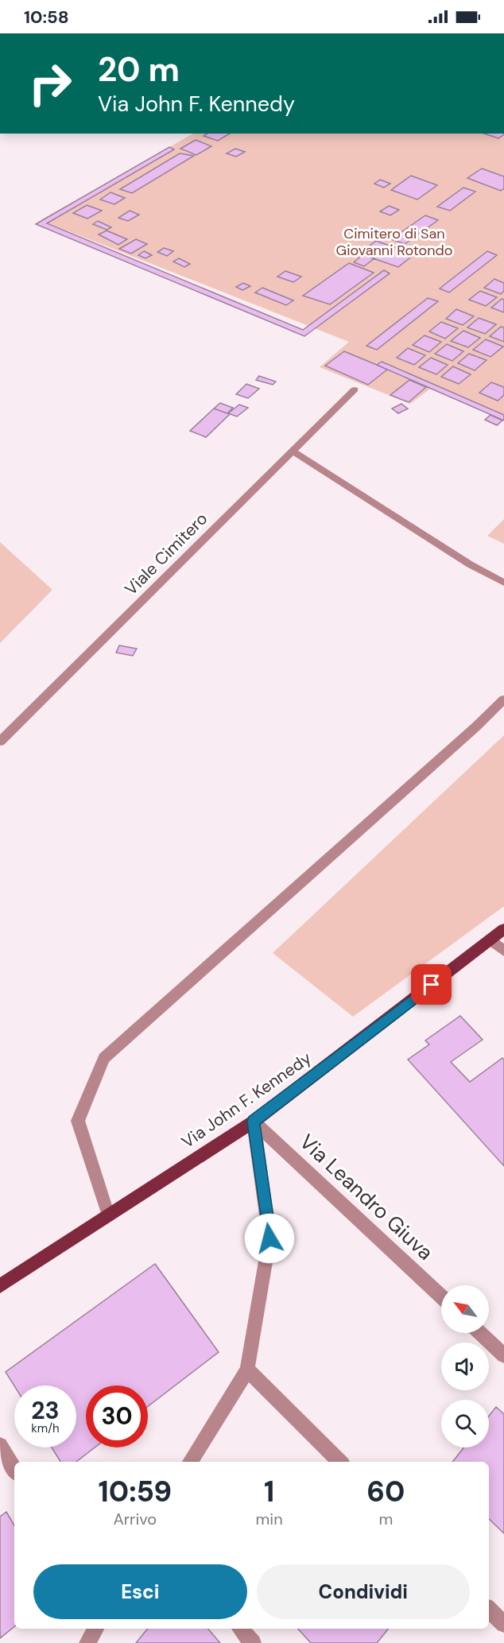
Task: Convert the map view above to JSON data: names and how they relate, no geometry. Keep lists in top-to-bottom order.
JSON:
{
  "streets": {
    "main road": ["Via John F. Kennedy"],
    "street": ["Viale Cimitero", "Via Leandro Giuva"]
  },
  "crossings": [
    ["Via John F. Kennedy", "Via Leandro Giuva"]
  ],
  "parks": ["Cimitero di San Giovanni Rotondo"],
  "north": "top left",
  "page": {
    "status": "10:58",
    "turn": ["20 m", "Via John F. Kennedy"],
    "speed": "23 km/h",
    "limit": "30",
    "eta": [
      "10:59",
      "Arrivo",
      "1",
      "min",
      "60",
      "m"
    ],
    "buttons": ["Esci", "Condividi"]
  }
}
